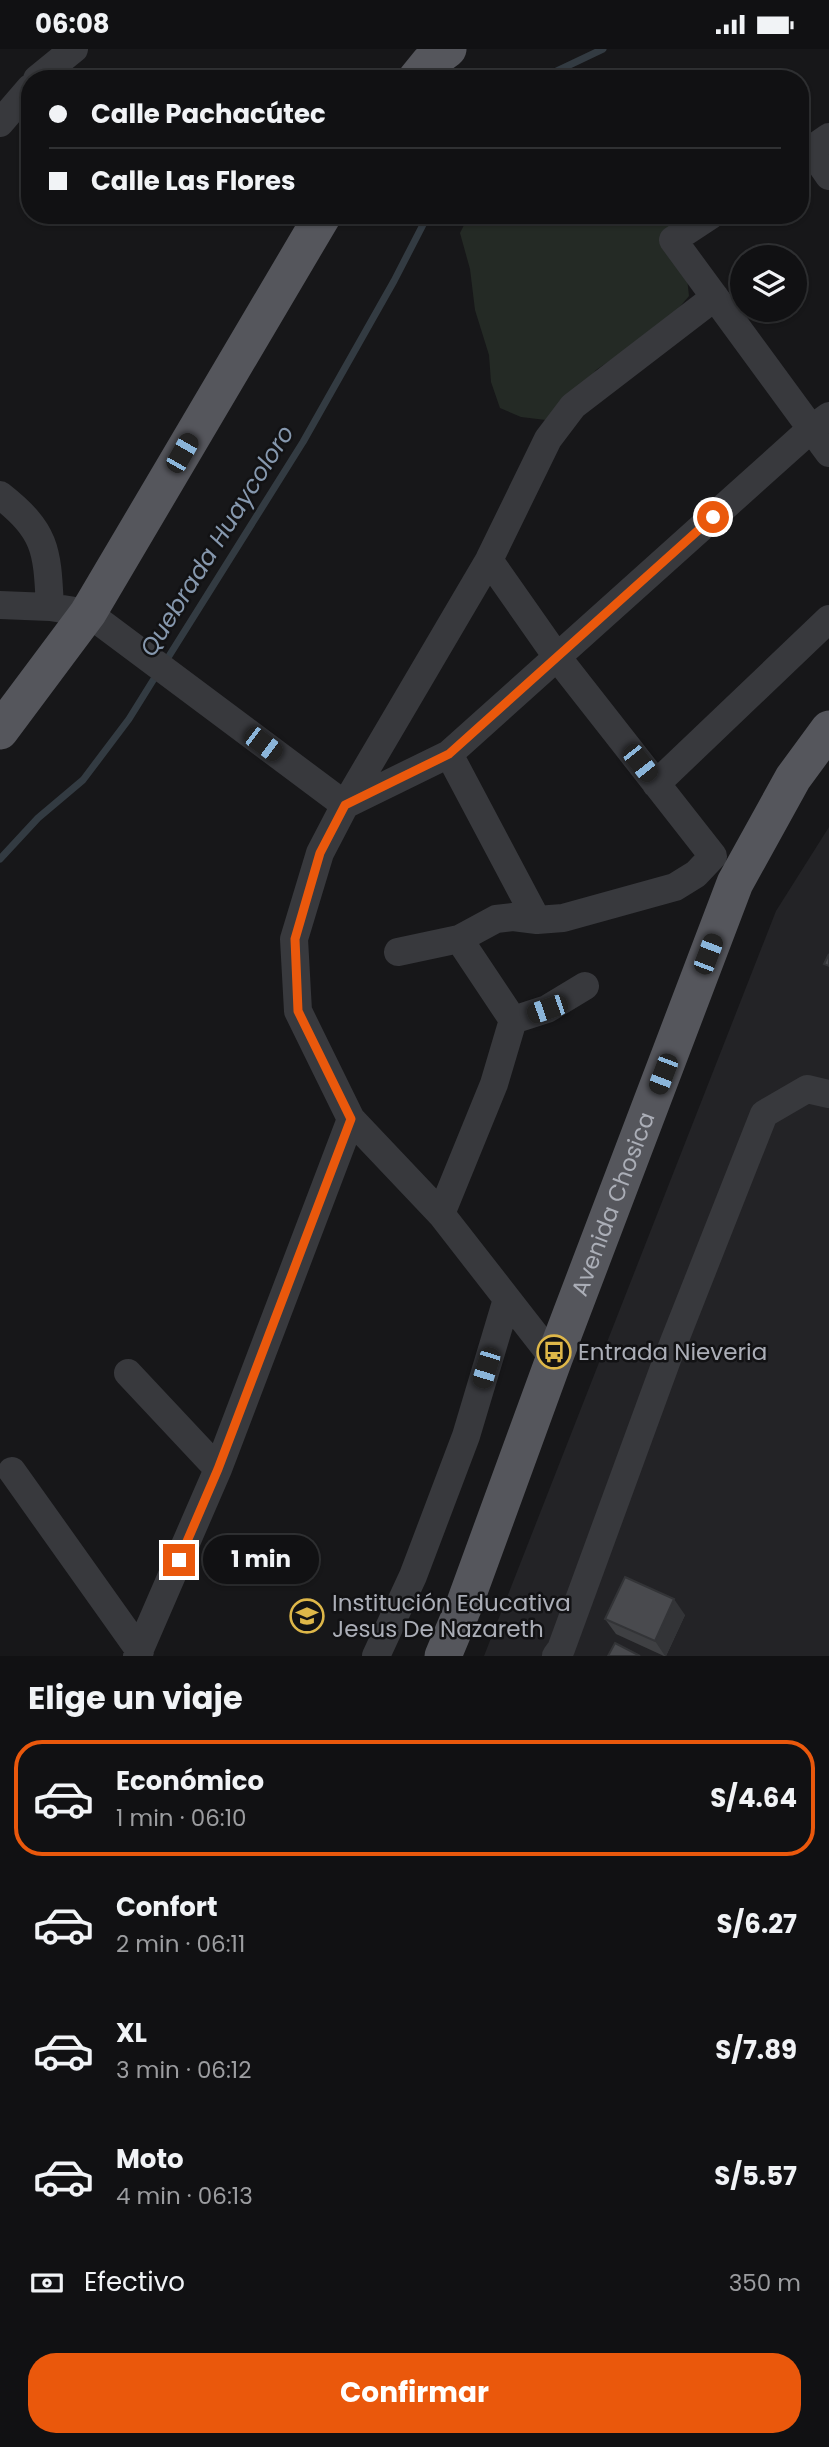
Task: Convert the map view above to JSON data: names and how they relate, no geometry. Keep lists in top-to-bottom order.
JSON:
{
  "streets": {
    "main road": ["Avenida Chosica"]
  },
  "water": ["Quebrada Huaycoloro"],
  "places": {
    "bus stop": ["Entrada Nieveria"],
    "school or university": ["Institución Educativa Jesus De Nazareth"]
  },
  "page": {
    "status": "06:08",
    "banner": ["Calle Pachacútec", "Calle Las Flores"],
    "bubble": "1 min",
    "heading": "Elige un viaje",
    "list": [
      {
        "name": "Económico",
        "note": "1 min · 06:10",
        "value": "S/4.64"
      },
      {
        "name": "Confort",
        "note": "2 min · 06:11",
        "value": "S/6.27"
      },
      {
        "name": "XL",
        "note": "3 min · 06:12",
        "value": "S/7.89"
      },
      {
        "name": "Moto",
        "note": "4 min · 06:13",
        "value": "S/5.57"
      }
    ],
    "pay": ["Efectivo", "350 m"],
    "buttons": "Confirmar"
  }
}
